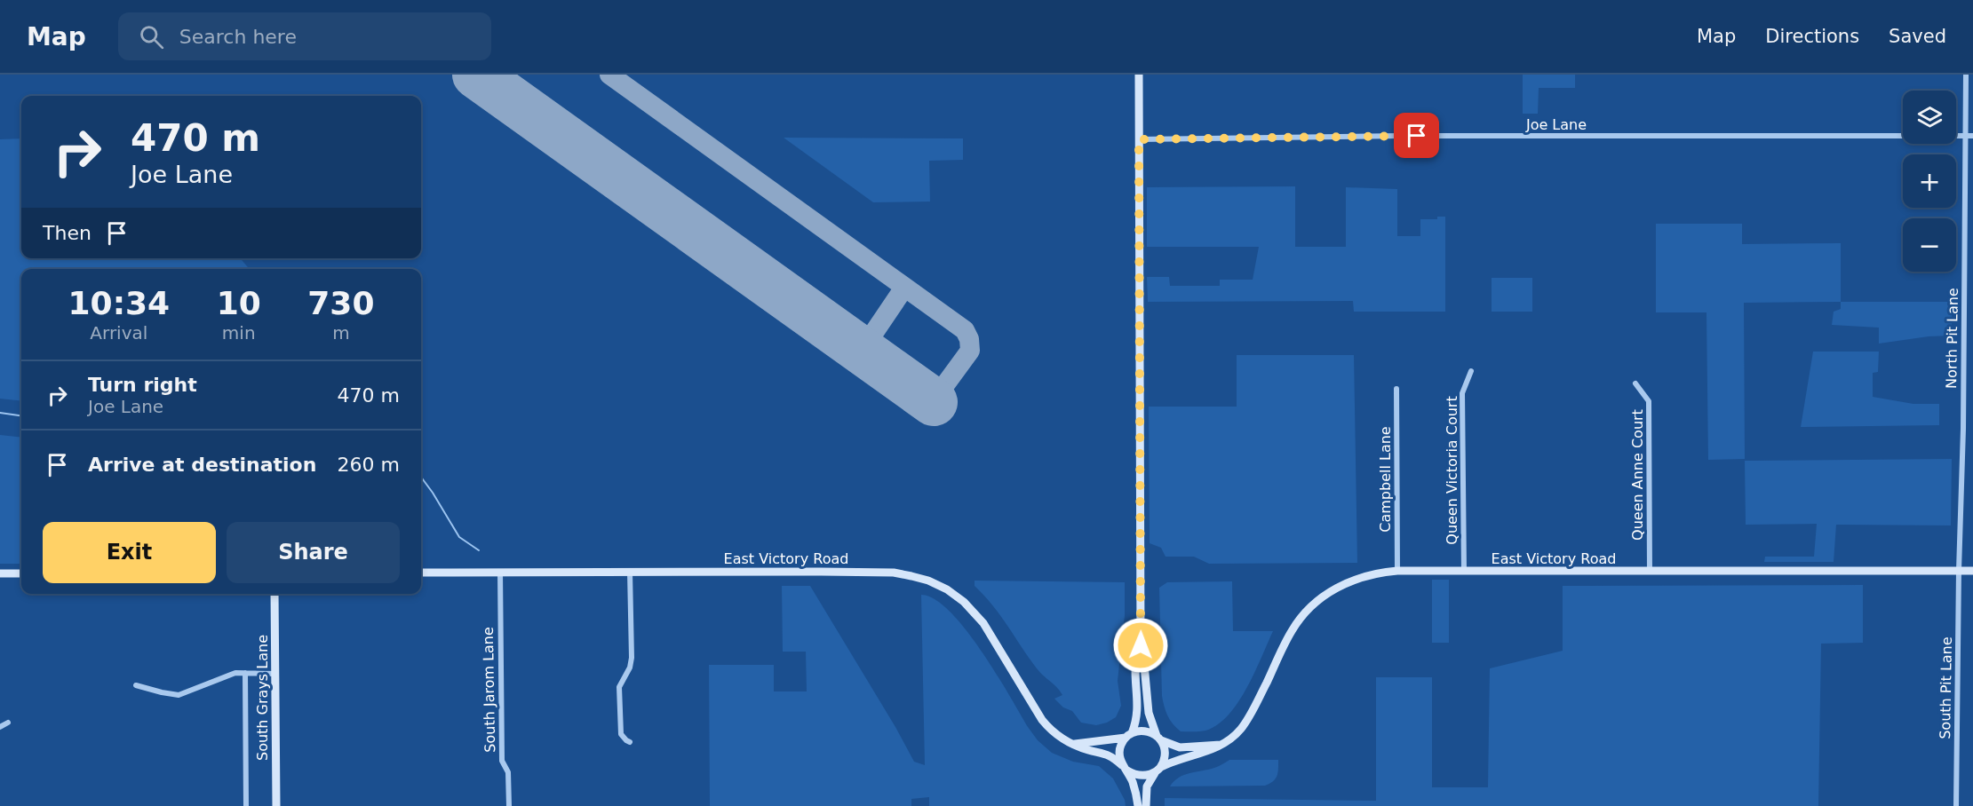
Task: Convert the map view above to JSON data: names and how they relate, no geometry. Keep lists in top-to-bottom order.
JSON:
{
  "streets": {
    "street": [
      "Joe Lane",
      "North Pit Lane",
      "Queen Victoria Court",
      "Queen Anne Court",
      "Campbell Lane",
      "East Victory Road",
      "South Pit Lane",
      "South Jarom Lane",
      "South Grays Lane"
    ]
  },
  "crossings": [
    ["Joe Lane", "North Pit Lane"],
    ["North Pit Lane", "East Victory Road"],
    ["North Pit Lane", "South Pit Lane"],
    ["Queen Victoria Court", "East Victory Road"],
    ["Queen Anne Court", "East Victory Road"],
    ["Campbell Lane", "East Victory Road"],
    ["East Victory Road", "South Pit Lane"],
    ["East Victory Road", "South Jarom Lane"]
  ],
  "page": {
    "header": "Map",
    "search": "Search here",
    "nav": ["Map", "Directions", "Saved"],
    "map_buttons": ["+", "−"],
    "turn": ["470 m", "Joe Lane"],
    "then": "Then",
    "eta": [
      "10:34",
      "Arrival",
      "10",
      "min",
      "730",
      "m"
    ],
    "list": [
      {
        "name": "Turn right",
        "note": "Joe Lane",
        "value": "470 m"
      },
      {
        "name": "Arrive at destination",
        "value": "260 m"
      }
    ],
    "buttons": ["Exit", "Share"]
  }
}
